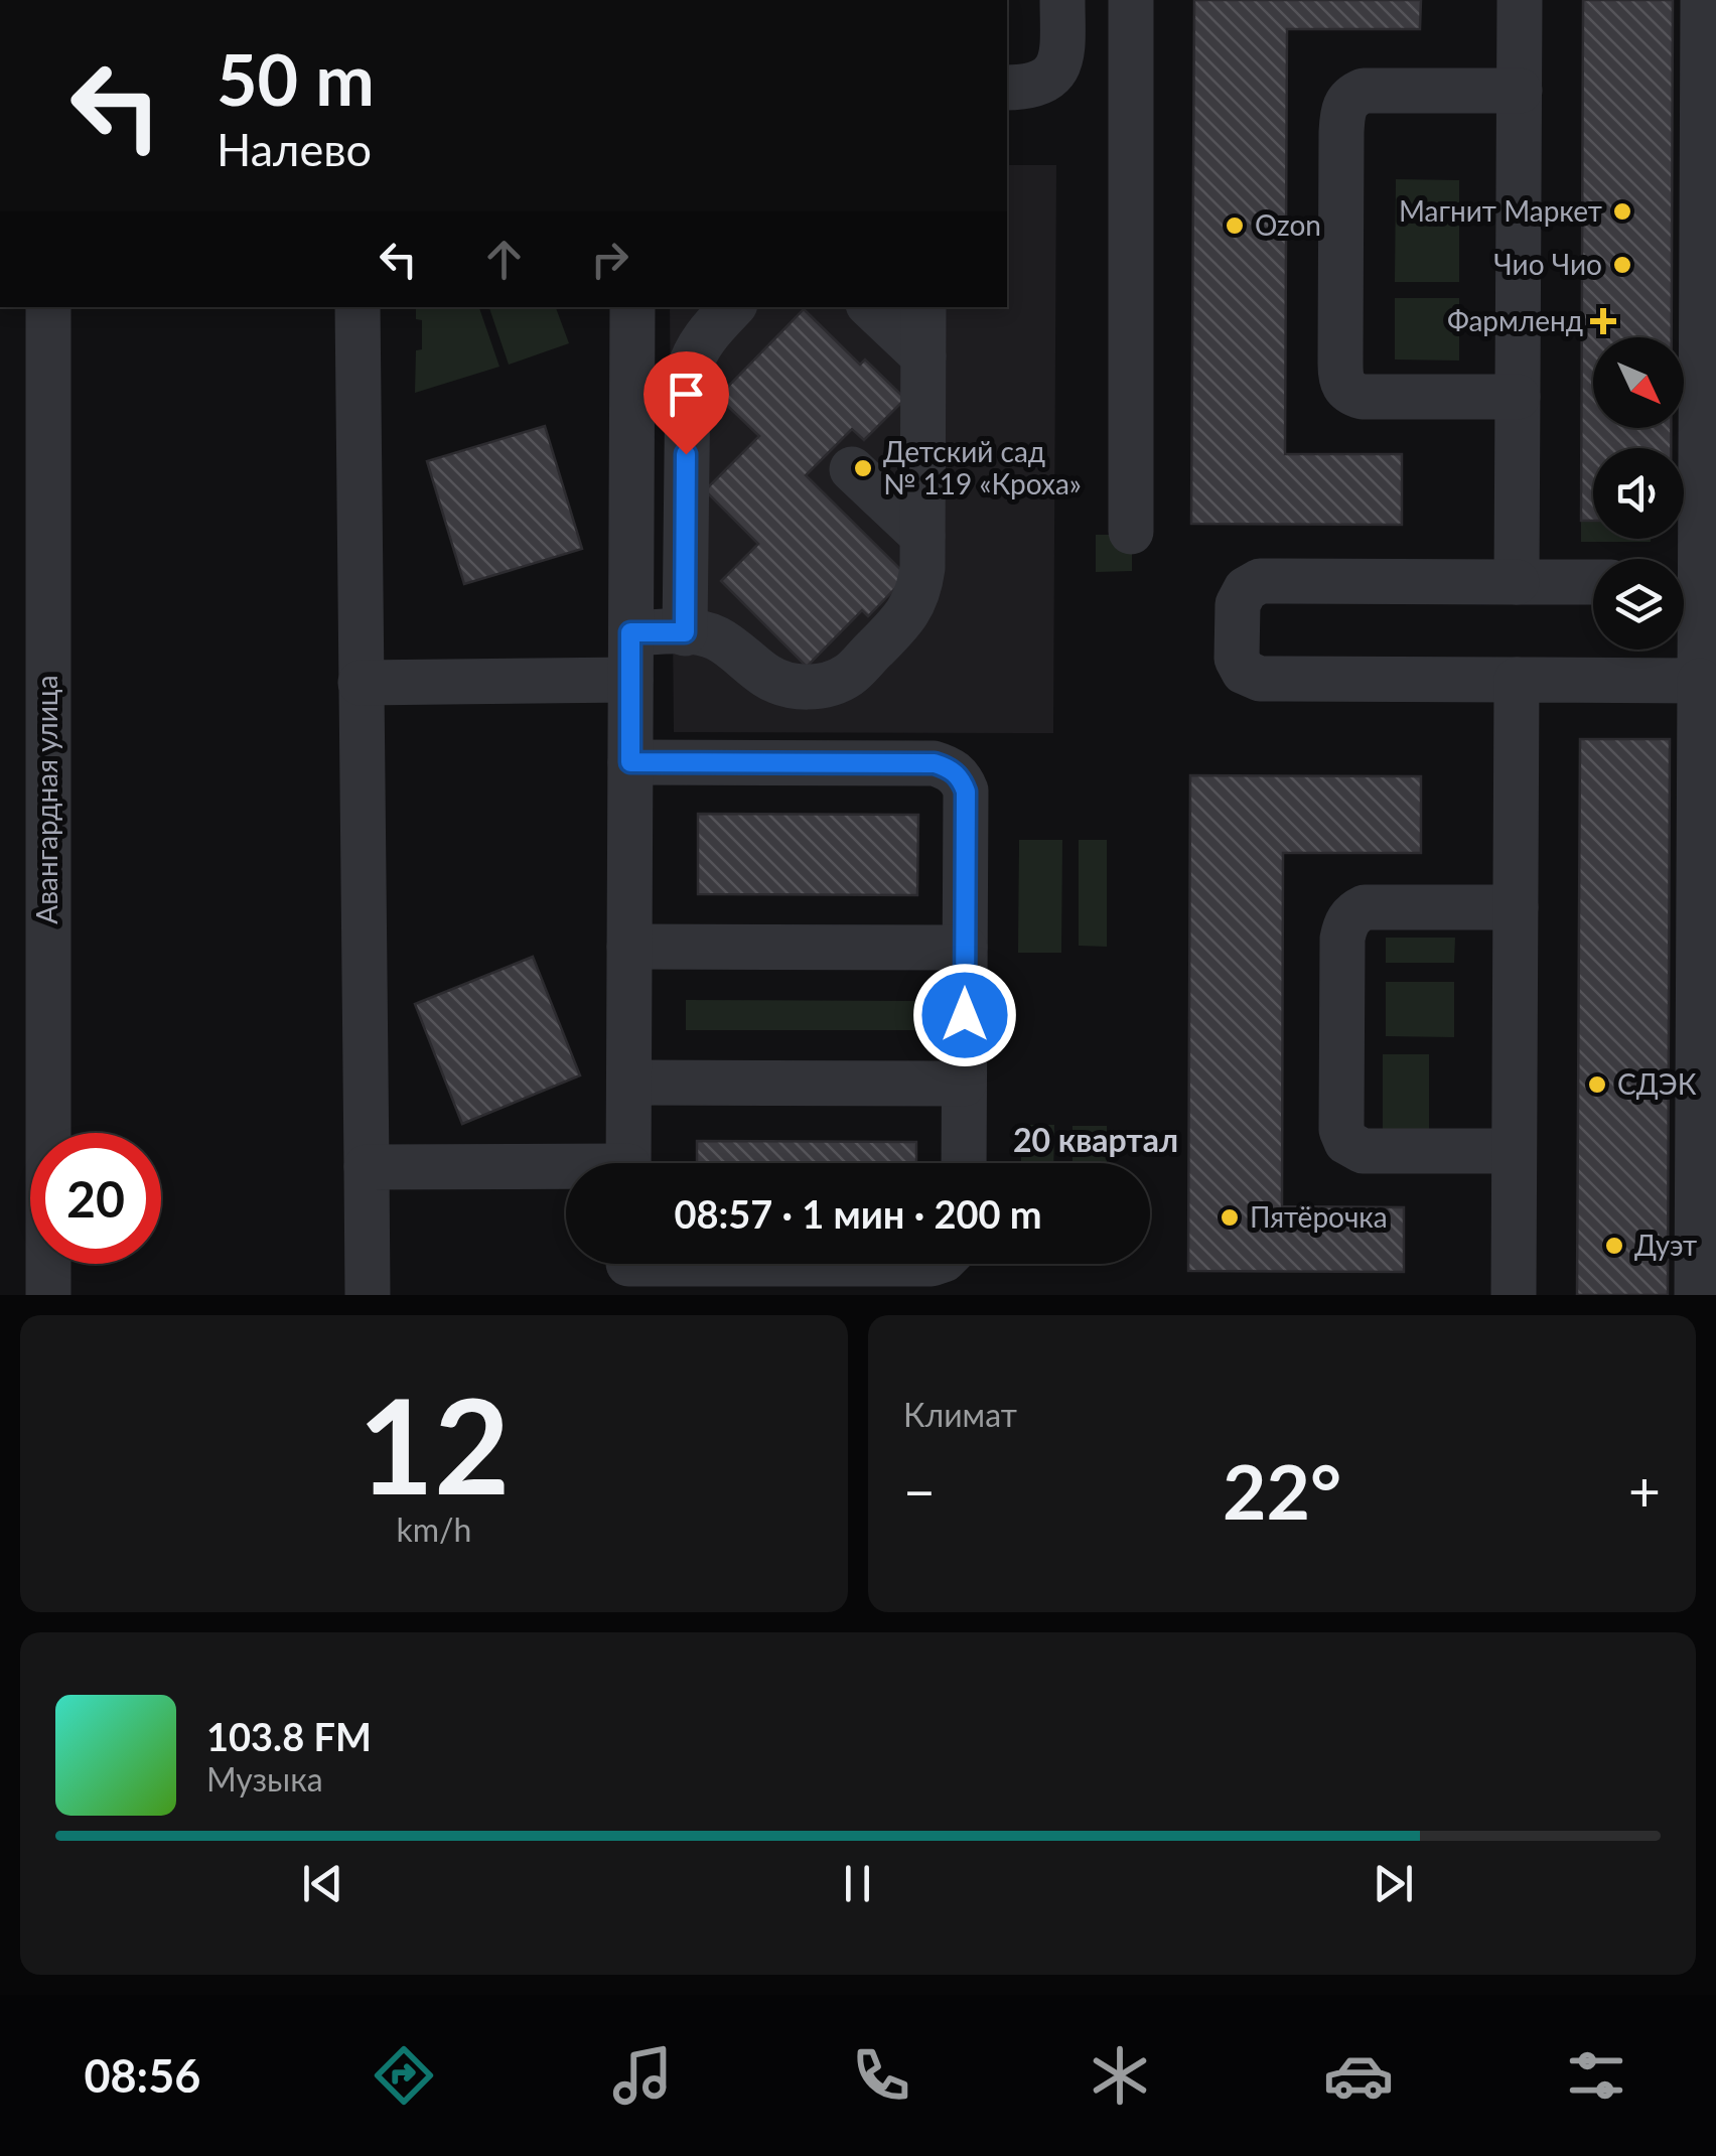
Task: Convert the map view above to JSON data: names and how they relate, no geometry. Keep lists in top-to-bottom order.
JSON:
{
  "streets": {
    "street": ["Авангардная улица"]
  },
  "districts": ["20 квартал"],
  "places": {
    "other": [
      "Магнит Маркет",
      "Ozon",
      "Чио Чио",
      "Детский сад № 119 «Кроха»",
      "СДЭК",
      "Пятёрочка",
      "Дуэт"
    ],
    "health": ["Фармленд"]
  },
  "north": "bottom right",
  "page": {
    "turn": ["50 m", "Налево"],
    "limit": "20",
    "trip": "08:57 · 1 мин · 200 m",
    "tile": [
      ["12", "km/h"],
      "Климат"
    ],
    "heat": ["−", "22°", "+"],
    "song": ["103.8 FM", "Музыка"],
    "tabs": "08:56"
  }
}
